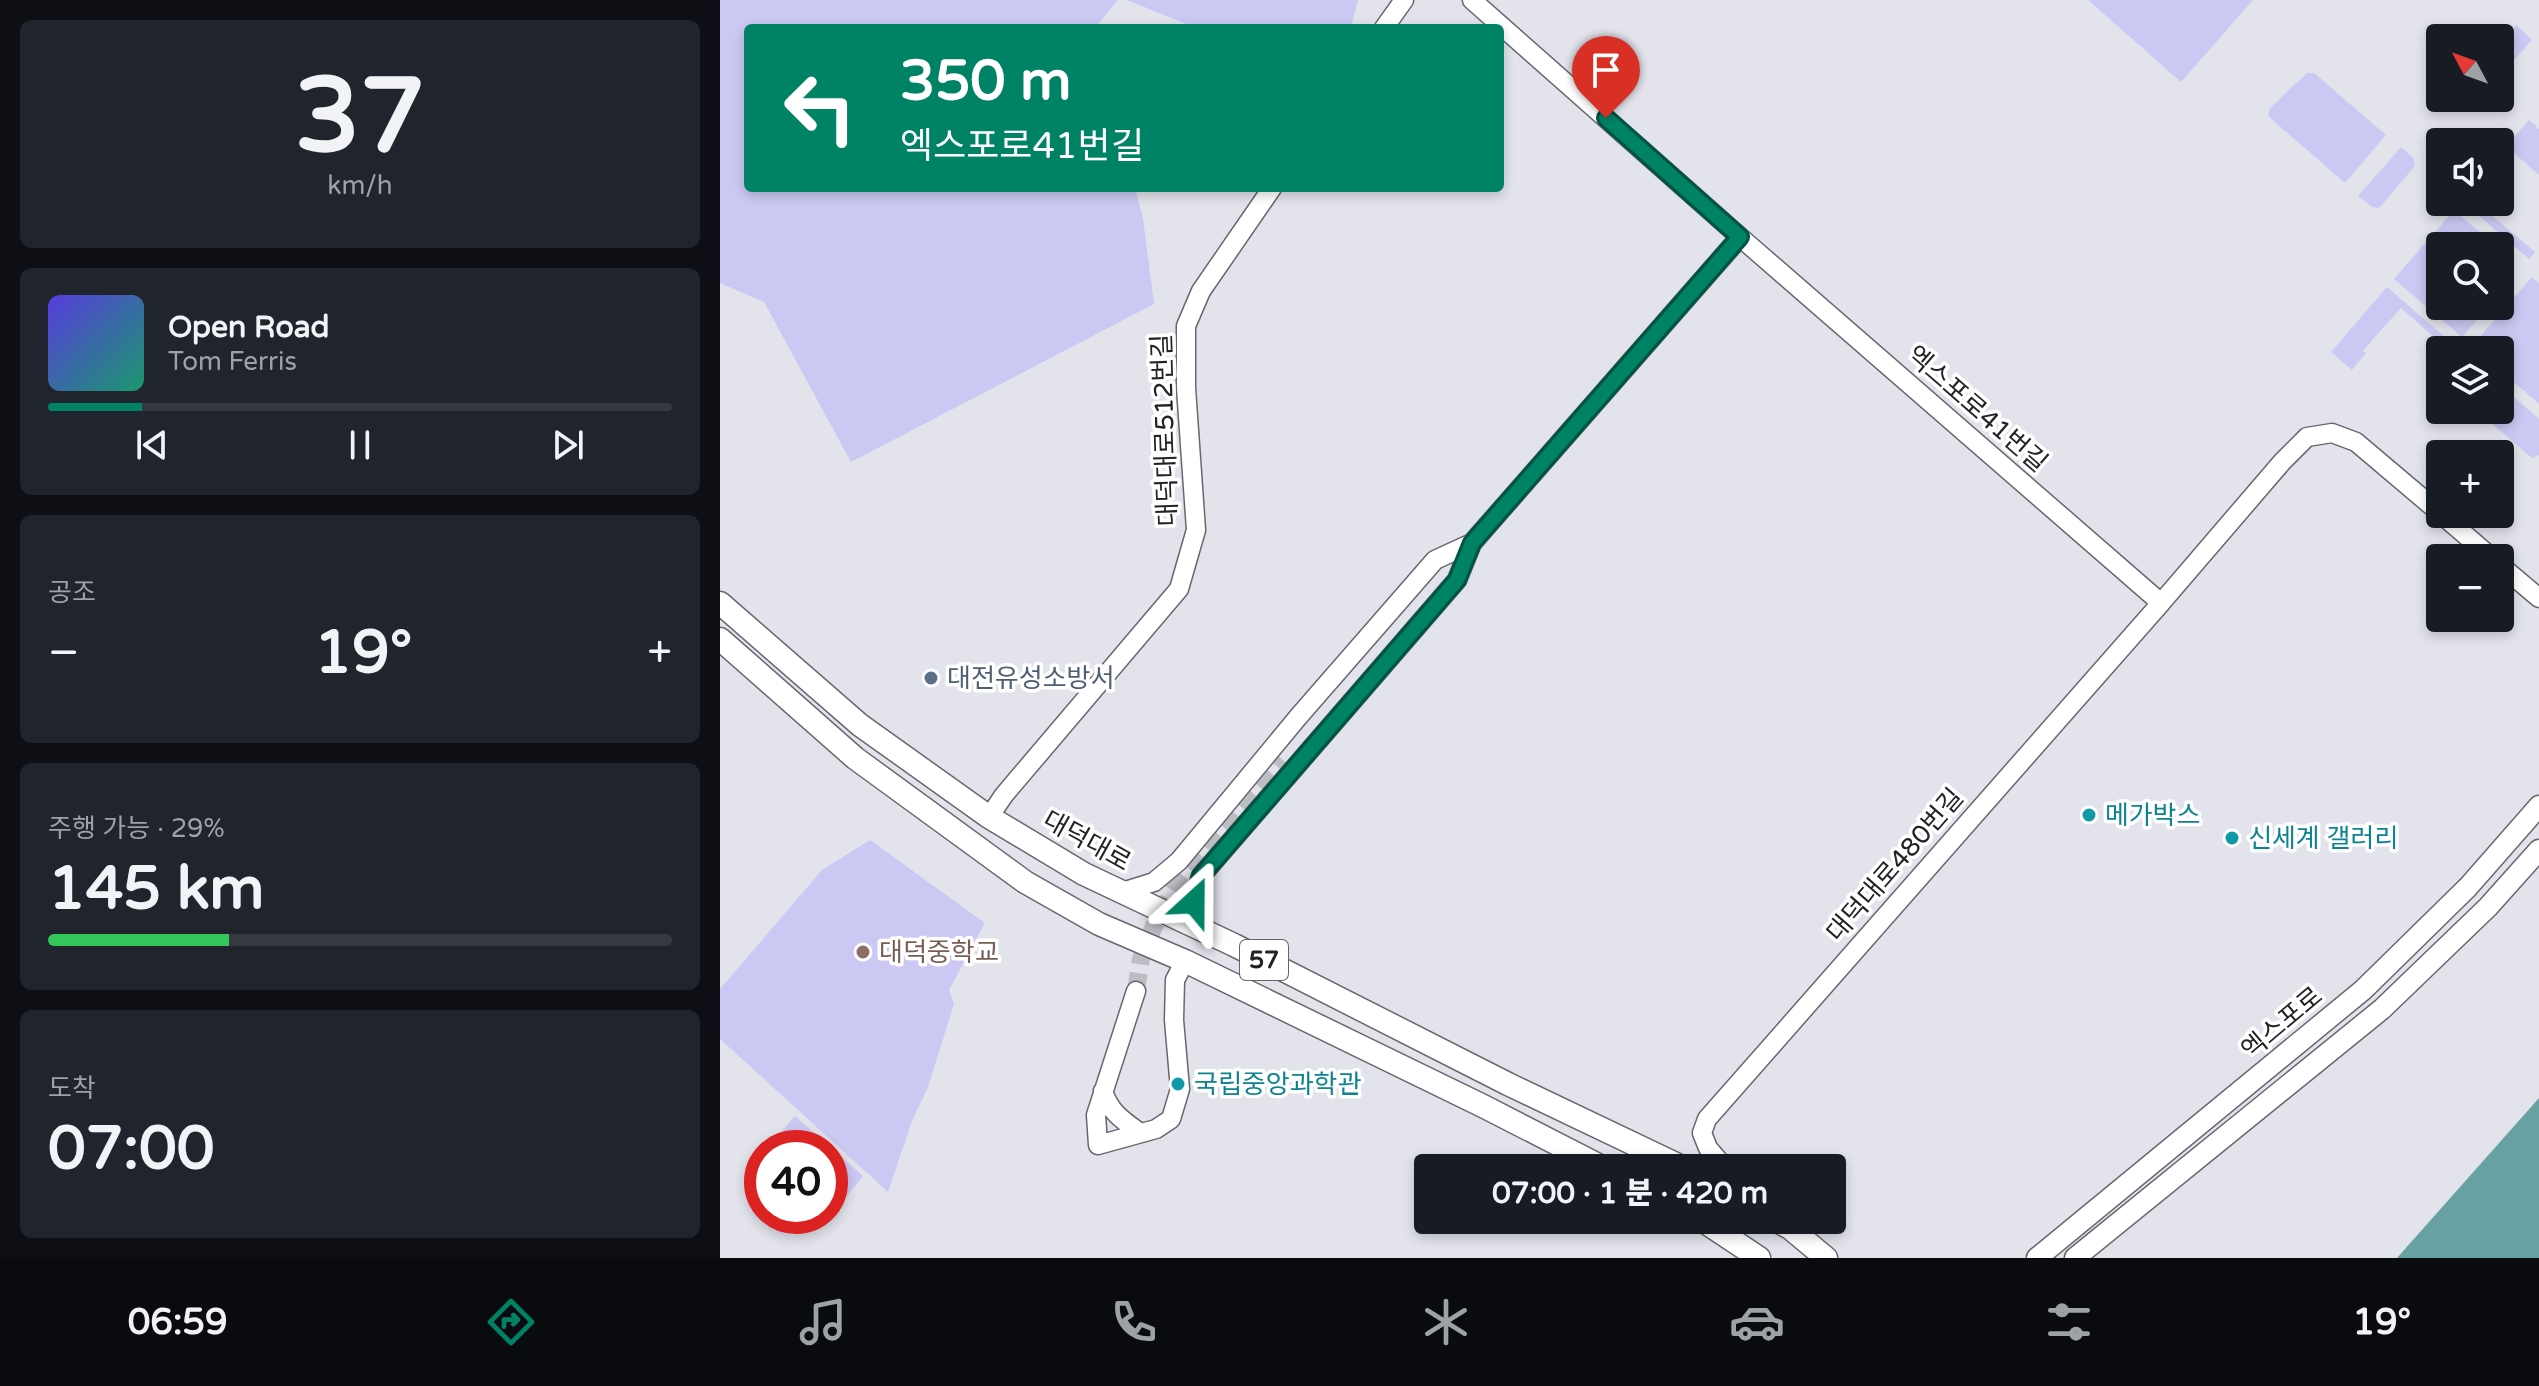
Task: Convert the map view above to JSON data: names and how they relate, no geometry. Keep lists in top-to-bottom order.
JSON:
{
  "streets": {
    "main road": ["대덕대로", "57", "엑스포로"],
    "street": ["엑스포로41번길", "대덕대로512번길", "대덕대로480번길"]
  },
  "crossings": [
    ["엑스포로41번길", "대덕대로480번길"],
    ["대덕대로512번길", "대덕대로"]
  ],
  "places": [
    "대전유성소방서",
    "메가박스",
    "신세계 갤러리",
    "대덕중학교",
    "국립중앙과학관"
  ],
  "north": "top left",
  "page": {
    "tile": [
      ["37", "km/h"],
      "공조",
      ["주행 가능 · 29%", "145 km"],
      ["도착", "07:00"]
    ],
    "map_buttons": ["+", "−"],
    "turn": ["350 m", "엑스포로41번길"],
    "song": ["Open Road", "Tom Ferris"],
    "heat": ["−", "19°", "+"],
    "limit": "40",
    "trip": "07:00 · 1 분 · 420 m",
    "tabs": ["06:59", "19°"]
  }
}
